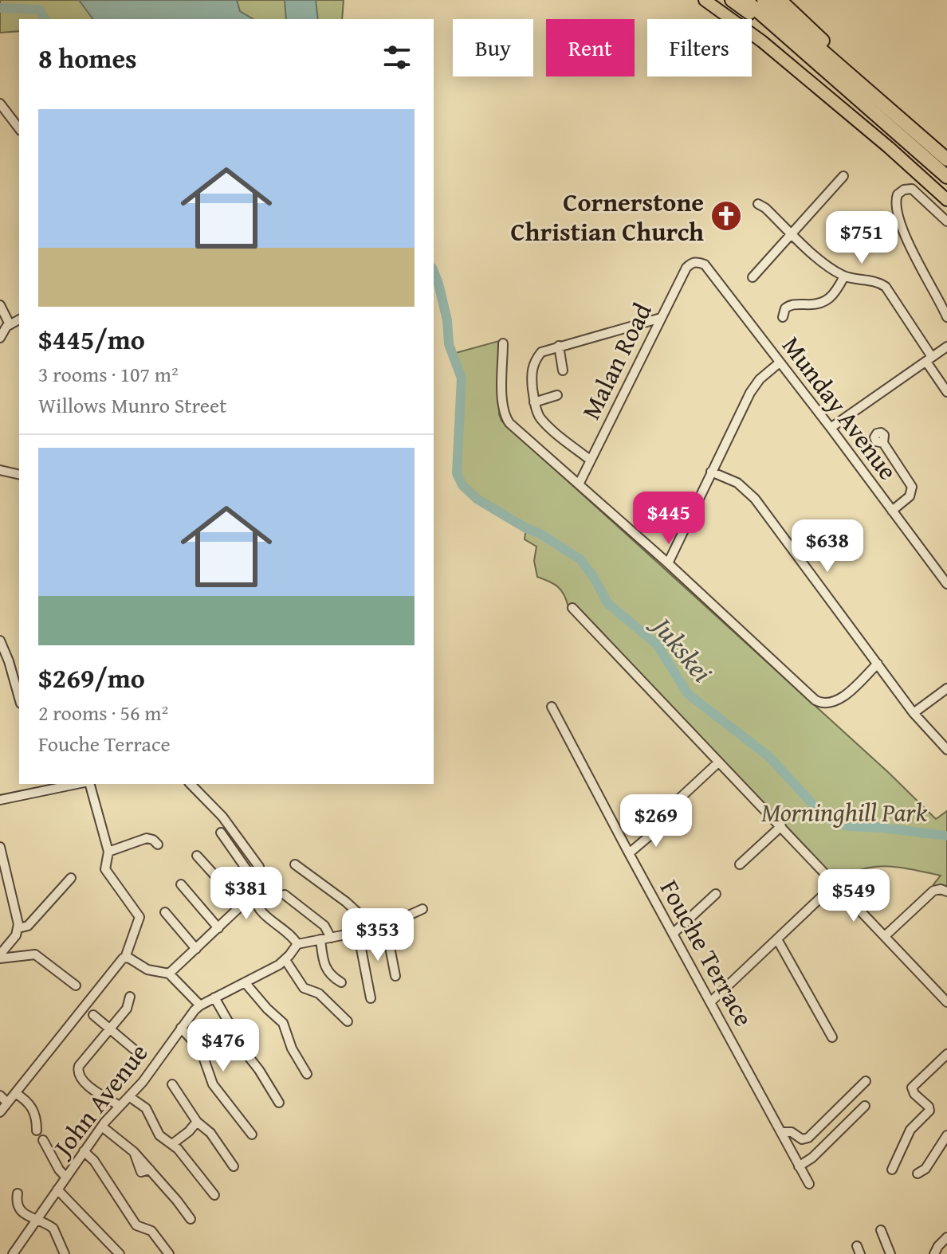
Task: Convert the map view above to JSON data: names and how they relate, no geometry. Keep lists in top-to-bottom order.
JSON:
{
  "streets": {
    "street": [
      "Malan Road",
      "Munday Avenue",
      "Fouche Terrace",
      "John Avenue"
    ]
  },
  "crossings": [
    ["Malan Road", "Munday Avenue"]
  ],
  "water": ["Jukskei"],
  "parks": ["Morninghill Park"],
  "places": {
    "church": ["Cornerstone Christian Church"]
  },
  "page": {
    "chip": ["Buy", "Rent", "Filters"],
    "heading": "8 homes",
    "list": [
      {
        "name": "$445/mo",
        "note": "3 rooms · 107 m² · Willows Munro Street"
      },
      {
        "name": "$269/mo",
        "note": "2 rooms · 56 m² · Fouche Terrace"
      }
    ],
    "price": [
      "$751",
      "$445",
      "$638",
      "$269",
      "$381",
      "$549",
      "$353",
      "$476"
    ]
  }
}
